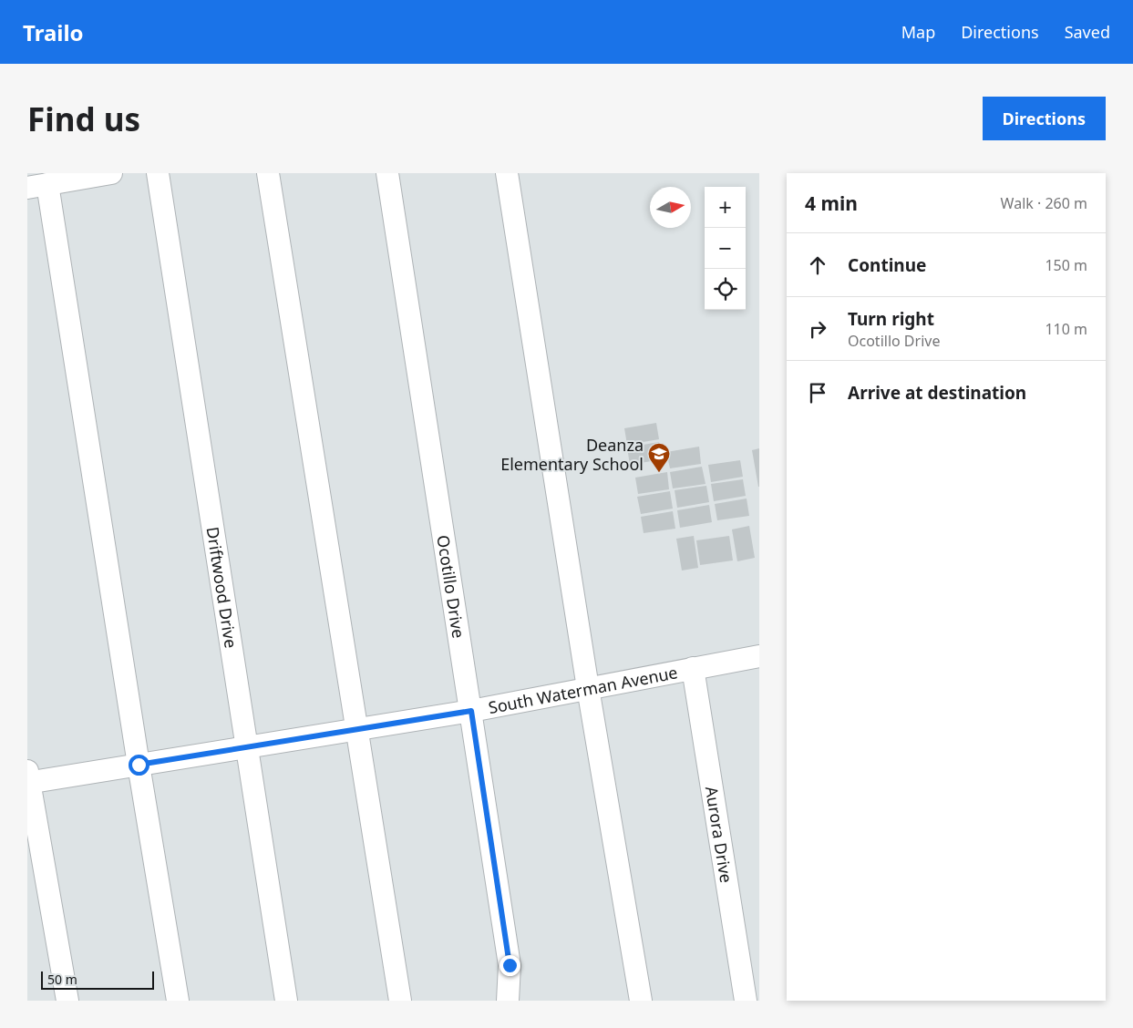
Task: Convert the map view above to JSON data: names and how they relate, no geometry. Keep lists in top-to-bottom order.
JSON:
{
  "streets": {
    "street": [
      "Driftwood Drive",
      "Ocotillo Drive",
      "South Waterman Avenue",
      "Aurora Drive"
    ]
  },
  "crossings": [
    ["Driftwood Drive", "South Waterman Avenue"],
    ["Ocotillo Drive", "South Waterman Avenue"],
    ["South Waterman Avenue", "Aurora Drive"]
  ],
  "places": {
    "school or university": ["Deanza Elementary School"]
  },
  "scale_bar": "50 m",
  "north": "right",
  "page": {
    "header": "Trailo",
    "nav": ["Map", "Directions", "Saved"],
    "buttons": "Directions",
    "title": "Find us",
    "heading": ["4 min", "Walk · 260 m"],
    "map_buttons": ["+", "−"],
    "list": [
      ["Continue", "150 m"],
      ["Turn right", "Ocotillo Drive", "110 m"],
      "Arrive at destination"
    ],
    "scale": "50 m"
  }
}
